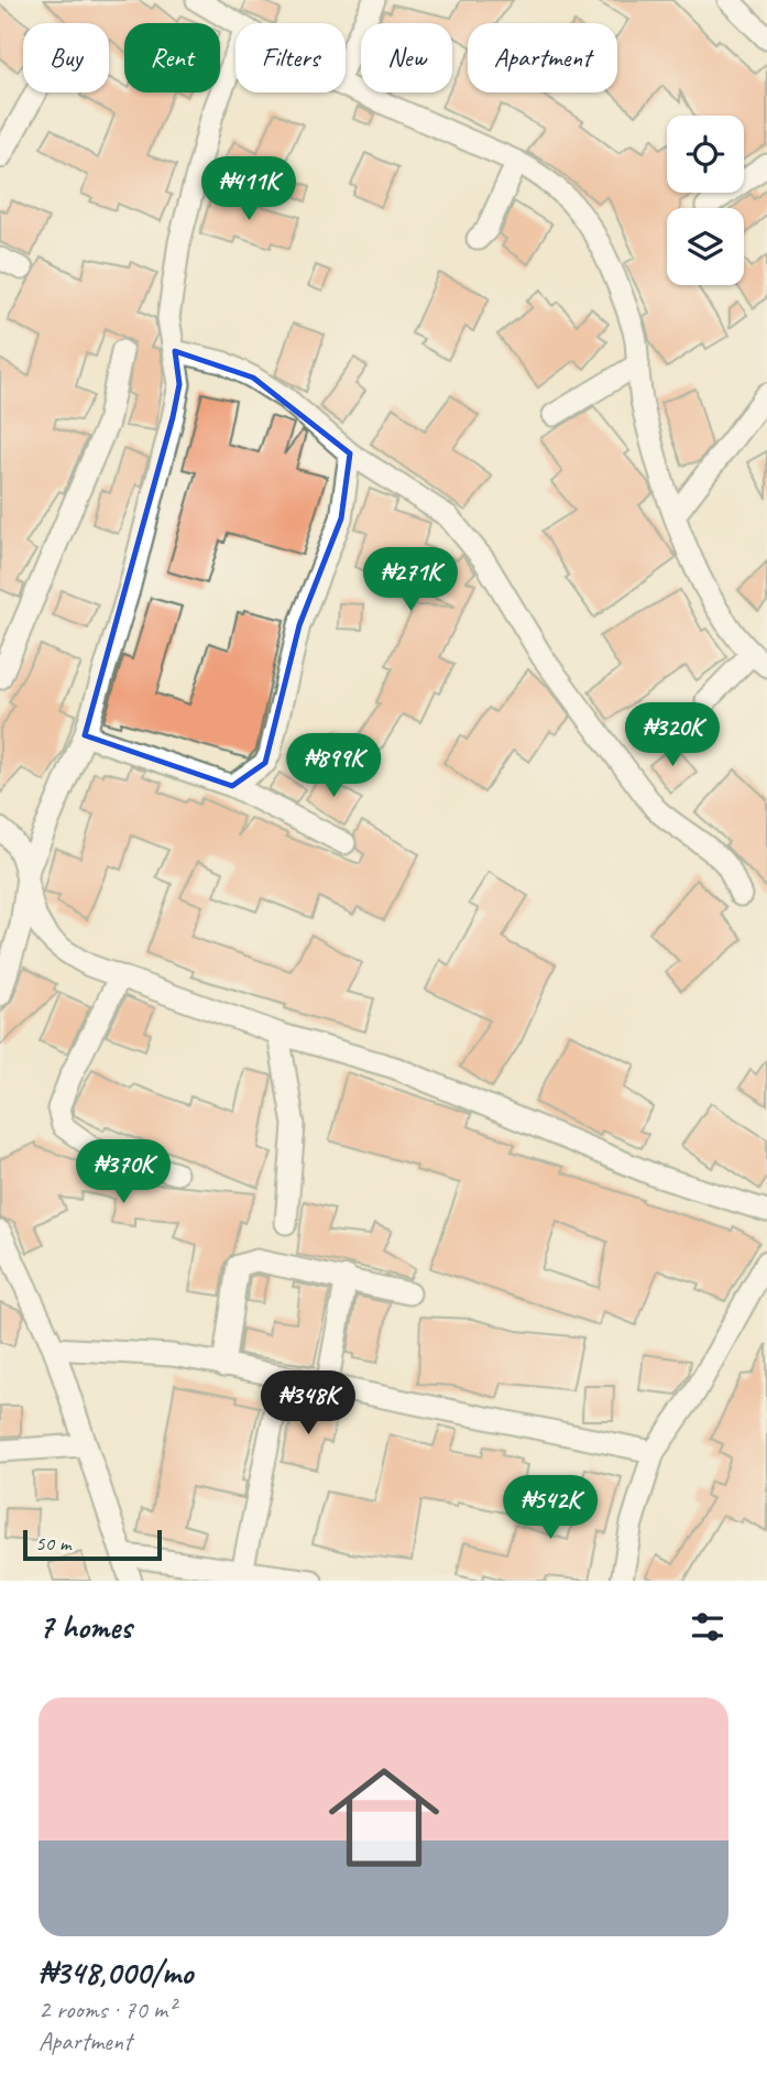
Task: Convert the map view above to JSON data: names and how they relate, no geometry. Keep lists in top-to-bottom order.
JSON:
{
  "scale_bar": "50 m",
  "page": {
    "chip": [
      "Buy",
      "Rent",
      "Filters",
      "New",
      "Apartment"
    ],
    "price": [
      "₦411K",
      "₦271K",
      "₦320K",
      "₦899K",
      "₦370K",
      "₦348K",
      "₦542K"
    ],
    "scale": "50 m",
    "heading": "7 homes",
    "list": [
      {
        "name": "₦348,000/mo",
        "note": "2 rooms · 70 m² · Apartment"
      }
    ]
  }
}
